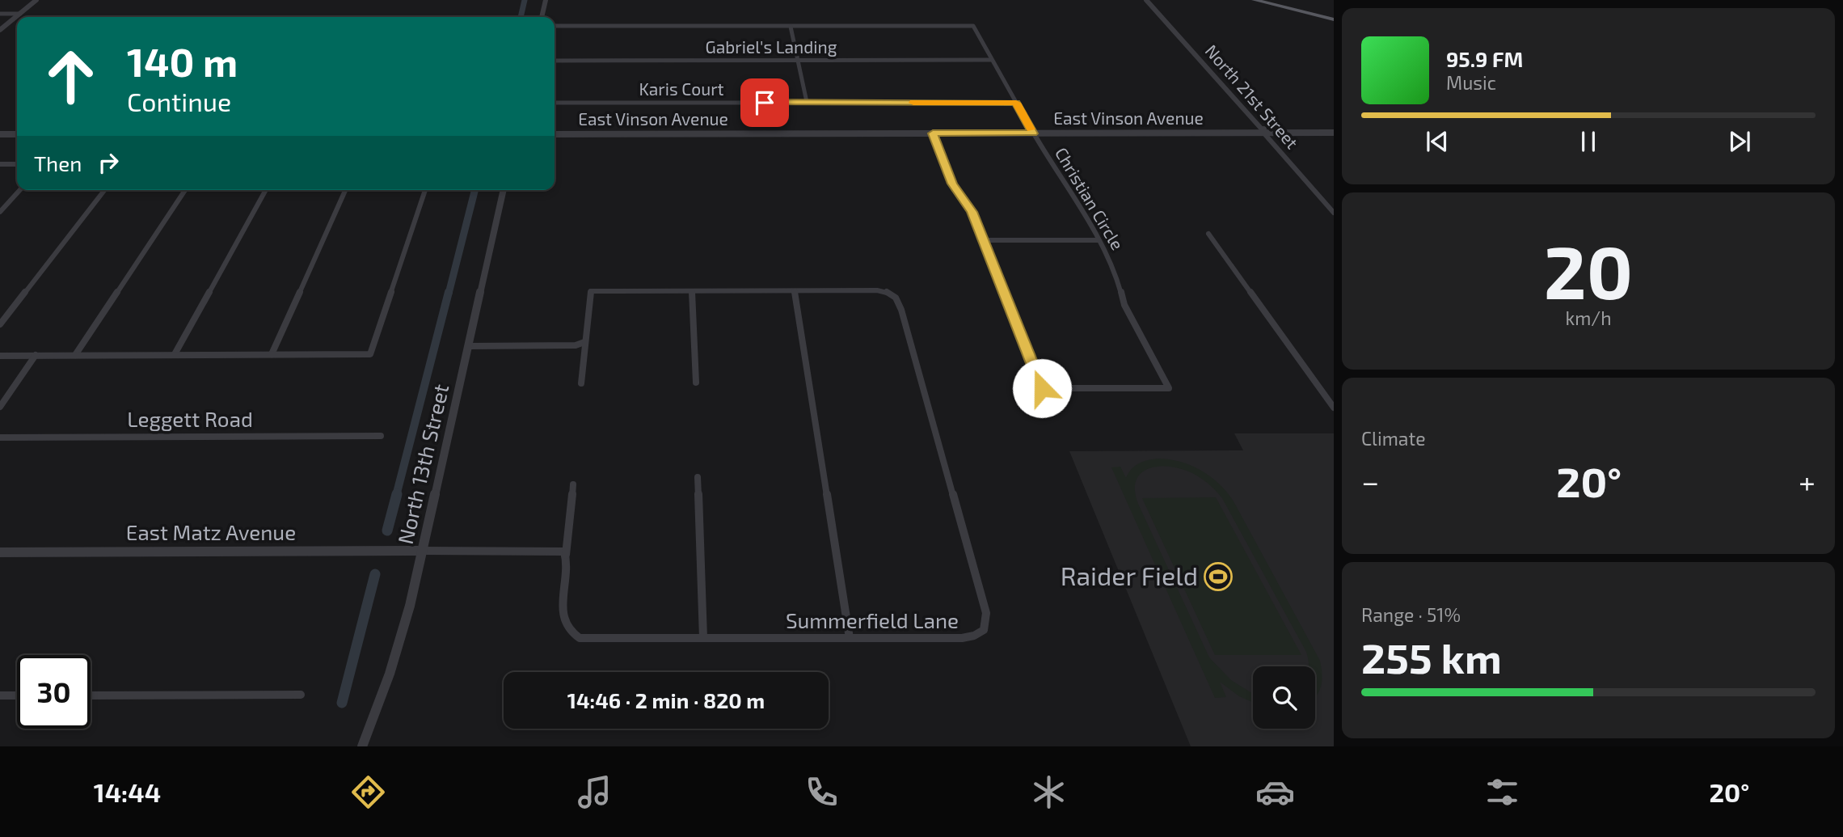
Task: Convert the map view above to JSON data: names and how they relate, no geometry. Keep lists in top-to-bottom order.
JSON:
{
  "streets": {
    "street": [
      "Gabriel's Landing",
      "Karis Court",
      "North 21st Street",
      "East Vinson Avenue",
      "Christian Circle",
      "Leggett Road",
      "North 13th Street",
      "East Matz Avenue",
      "Summerfield Lane"
    ]
  },
  "crossings": [
    ["Gabriel's Landing", "Christian Circle"],
    ["Karis Court", "Christian Circle"],
    ["North 21st Street", "East Vinson Avenue"],
    ["East Vinson Avenue", "Christian Circle"],
    ["North 13th Street", "East Matz Avenue"]
  ],
  "places": {
    "sports": ["Raider Field"]
  },
  "page": {
    "turn": ["140 m", "Continue"],
    "song": ["95.9 FM", "Music"],
    "then": "Then",
    "tile": [
      ["20", "km/h"],
      "Climate",
      ["Range · 51%", "255 km"]
    ],
    "heat": ["−", "20°", "+"],
    "limit": "30",
    "trip": "14:46 · 2 min · 820 m",
    "tabs": ["14:44", "20°"]
  }
}
